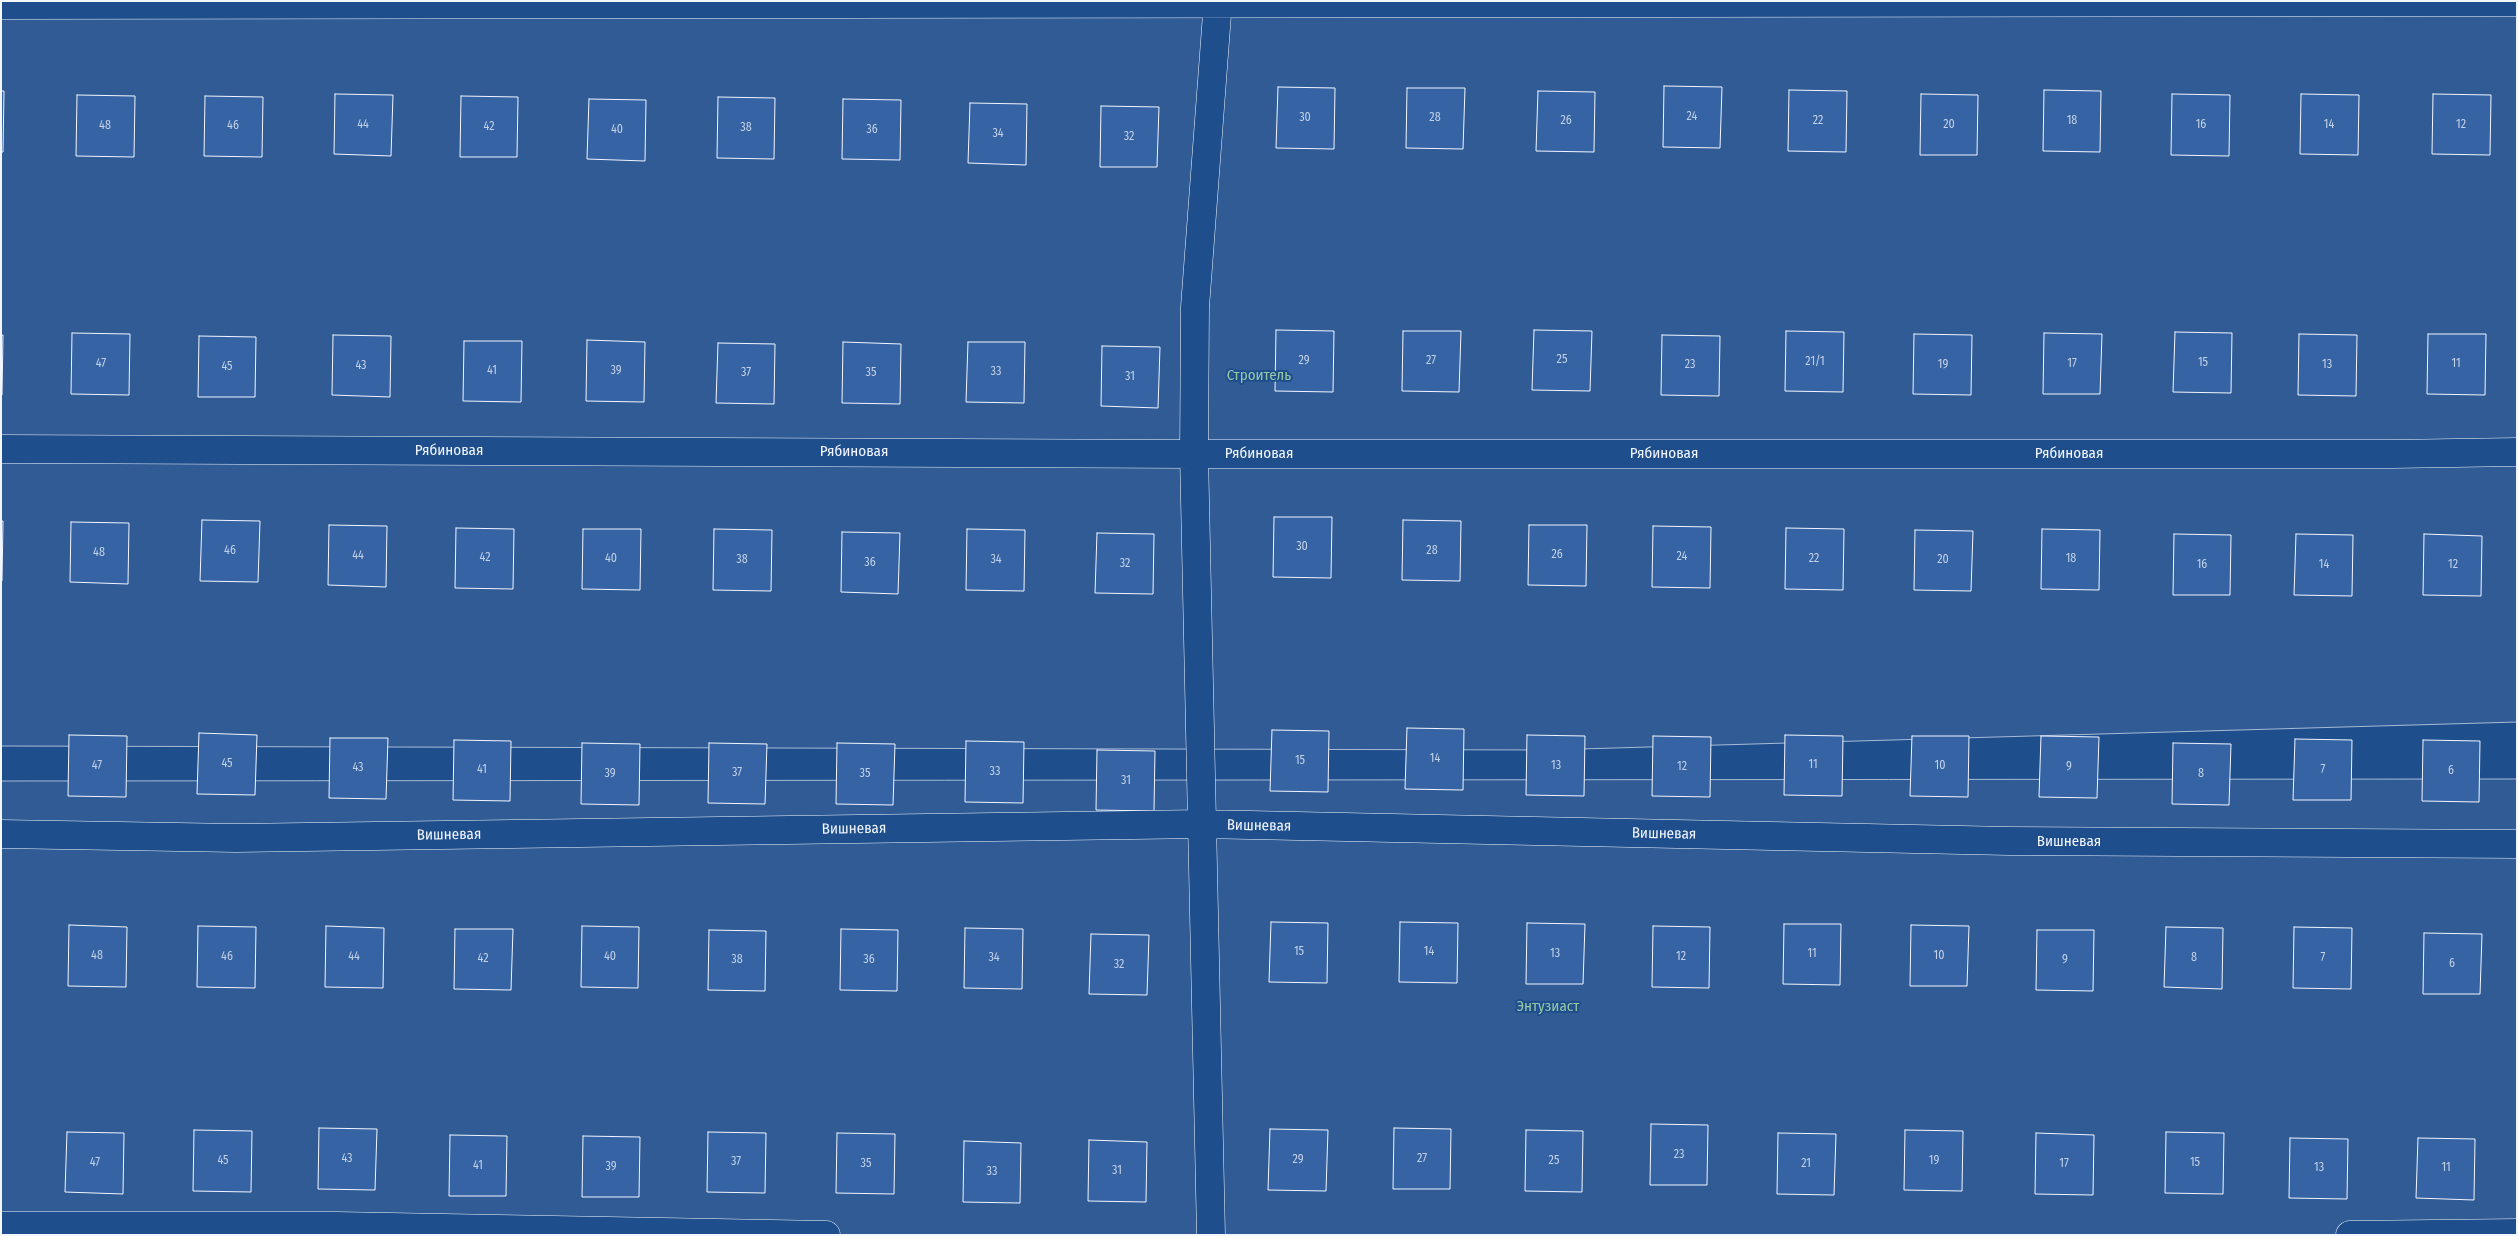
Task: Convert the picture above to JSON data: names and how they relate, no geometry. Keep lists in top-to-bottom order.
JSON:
{
  "streets": {
    "street": ["Рябиновая", "Вишневая"]
  },
  "parks": ["Строитель", "Энтузиаст"],
  "house_numbers": [
    "24",
    "30",
    "28",
    "26",
    "22",
    "18",
    "44",
    "20",
    "16",
    "14",
    "12",
    "48",
    "46",
    "42",
    "38",
    "40",
    "36",
    "34",
    "32",
    "25",
    "29",
    "27",
    "21/1",
    "15",
    "47",
    "17",
    "11",
    "23",
    "19",
    "13",
    "43",
    "45",
    "41",
    "39",
    "33",
    "37",
    "35",
    "31",
    "30",
    "46",
    "28",
    "48",
    "26",
    "44",
    "24",
    "42",
    "40",
    "22",
    "18",
    "38",
    "34",
    "20",
    "36",
    "32",
    "16",
    "14",
    "12",
    "14",
    "15",
    "45",
    "11",
    "47",
    "13",
    "10",
    "12",
    "9",
    "43",
    "41",
    "7",
    "6",
    "33",
    "37",
    "39",
    "35",
    "8",
    "31",
    "15",
    "14",
    "13",
    "11",
    "48",
    "10",
    "46",
    "44",
    "40",
    "12",
    "34",
    "8",
    "7",
    "42",
    "38",
    "36",
    "9",
    "6",
    "32",
    "23",
    "43",
    "27",
    "29",
    "45",
    "25",
    "19",
    "37",
    "47",
    "15",
    "35",
    "21",
    "17",
    "41",
    "39",
    "13",
    "11",
    "31",
    "33"
  ]
}
